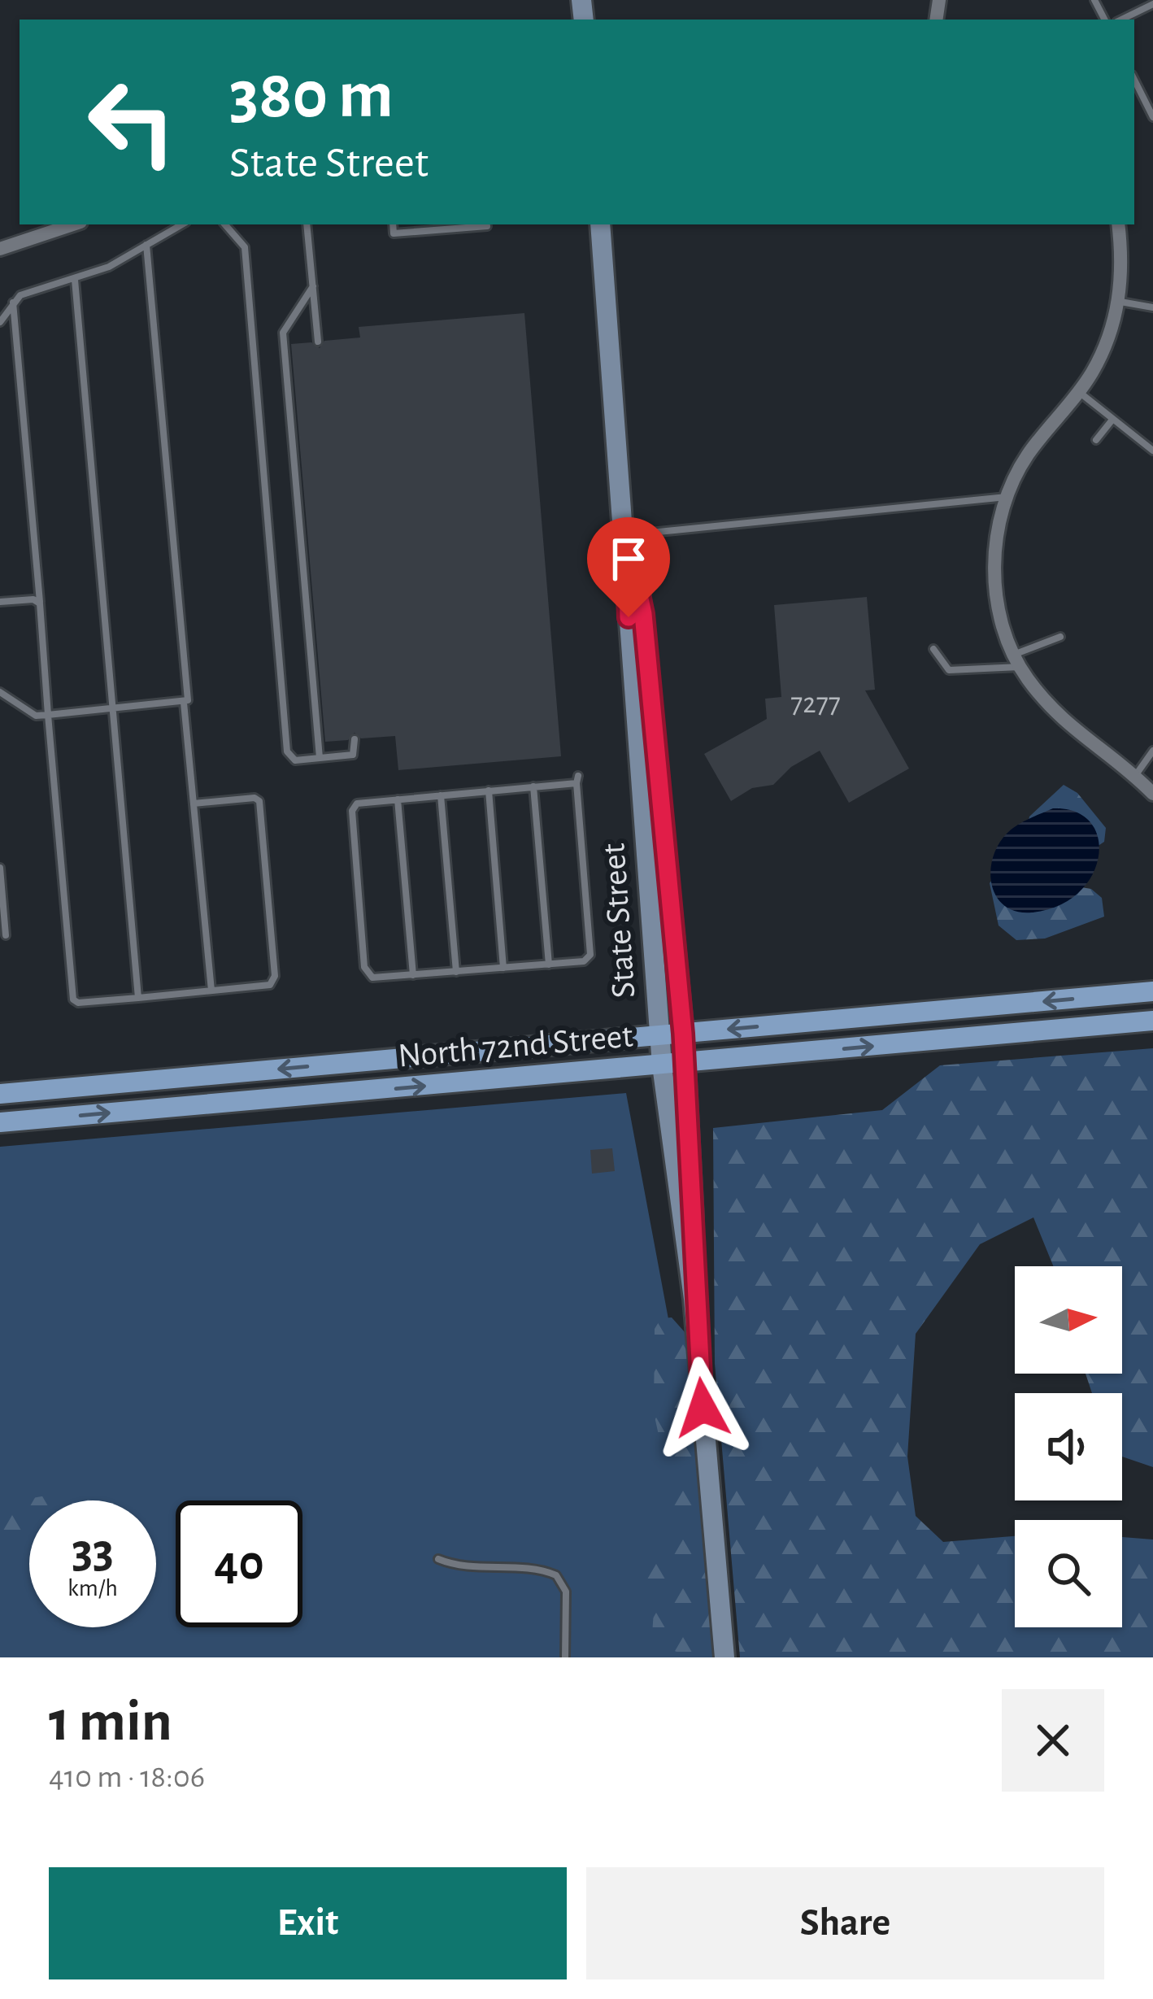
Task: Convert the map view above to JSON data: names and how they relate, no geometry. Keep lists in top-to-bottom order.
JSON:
{
  "streets": {
    "main road": ["North 72nd Street"],
    "street": ["State Street"]
  },
  "crossings": [
    ["State Street", "North 72nd Street"]
  ],
  "house_numbers": ["7277"],
  "north": "right",
  "page": {
    "turn": ["380 m", "State Street"],
    "speed": "33 km/h",
    "limit": "40",
    "heading": ["1 min", "410 m · 18:06"],
    "buttons": ["Exit", "Share"]
  }
}
